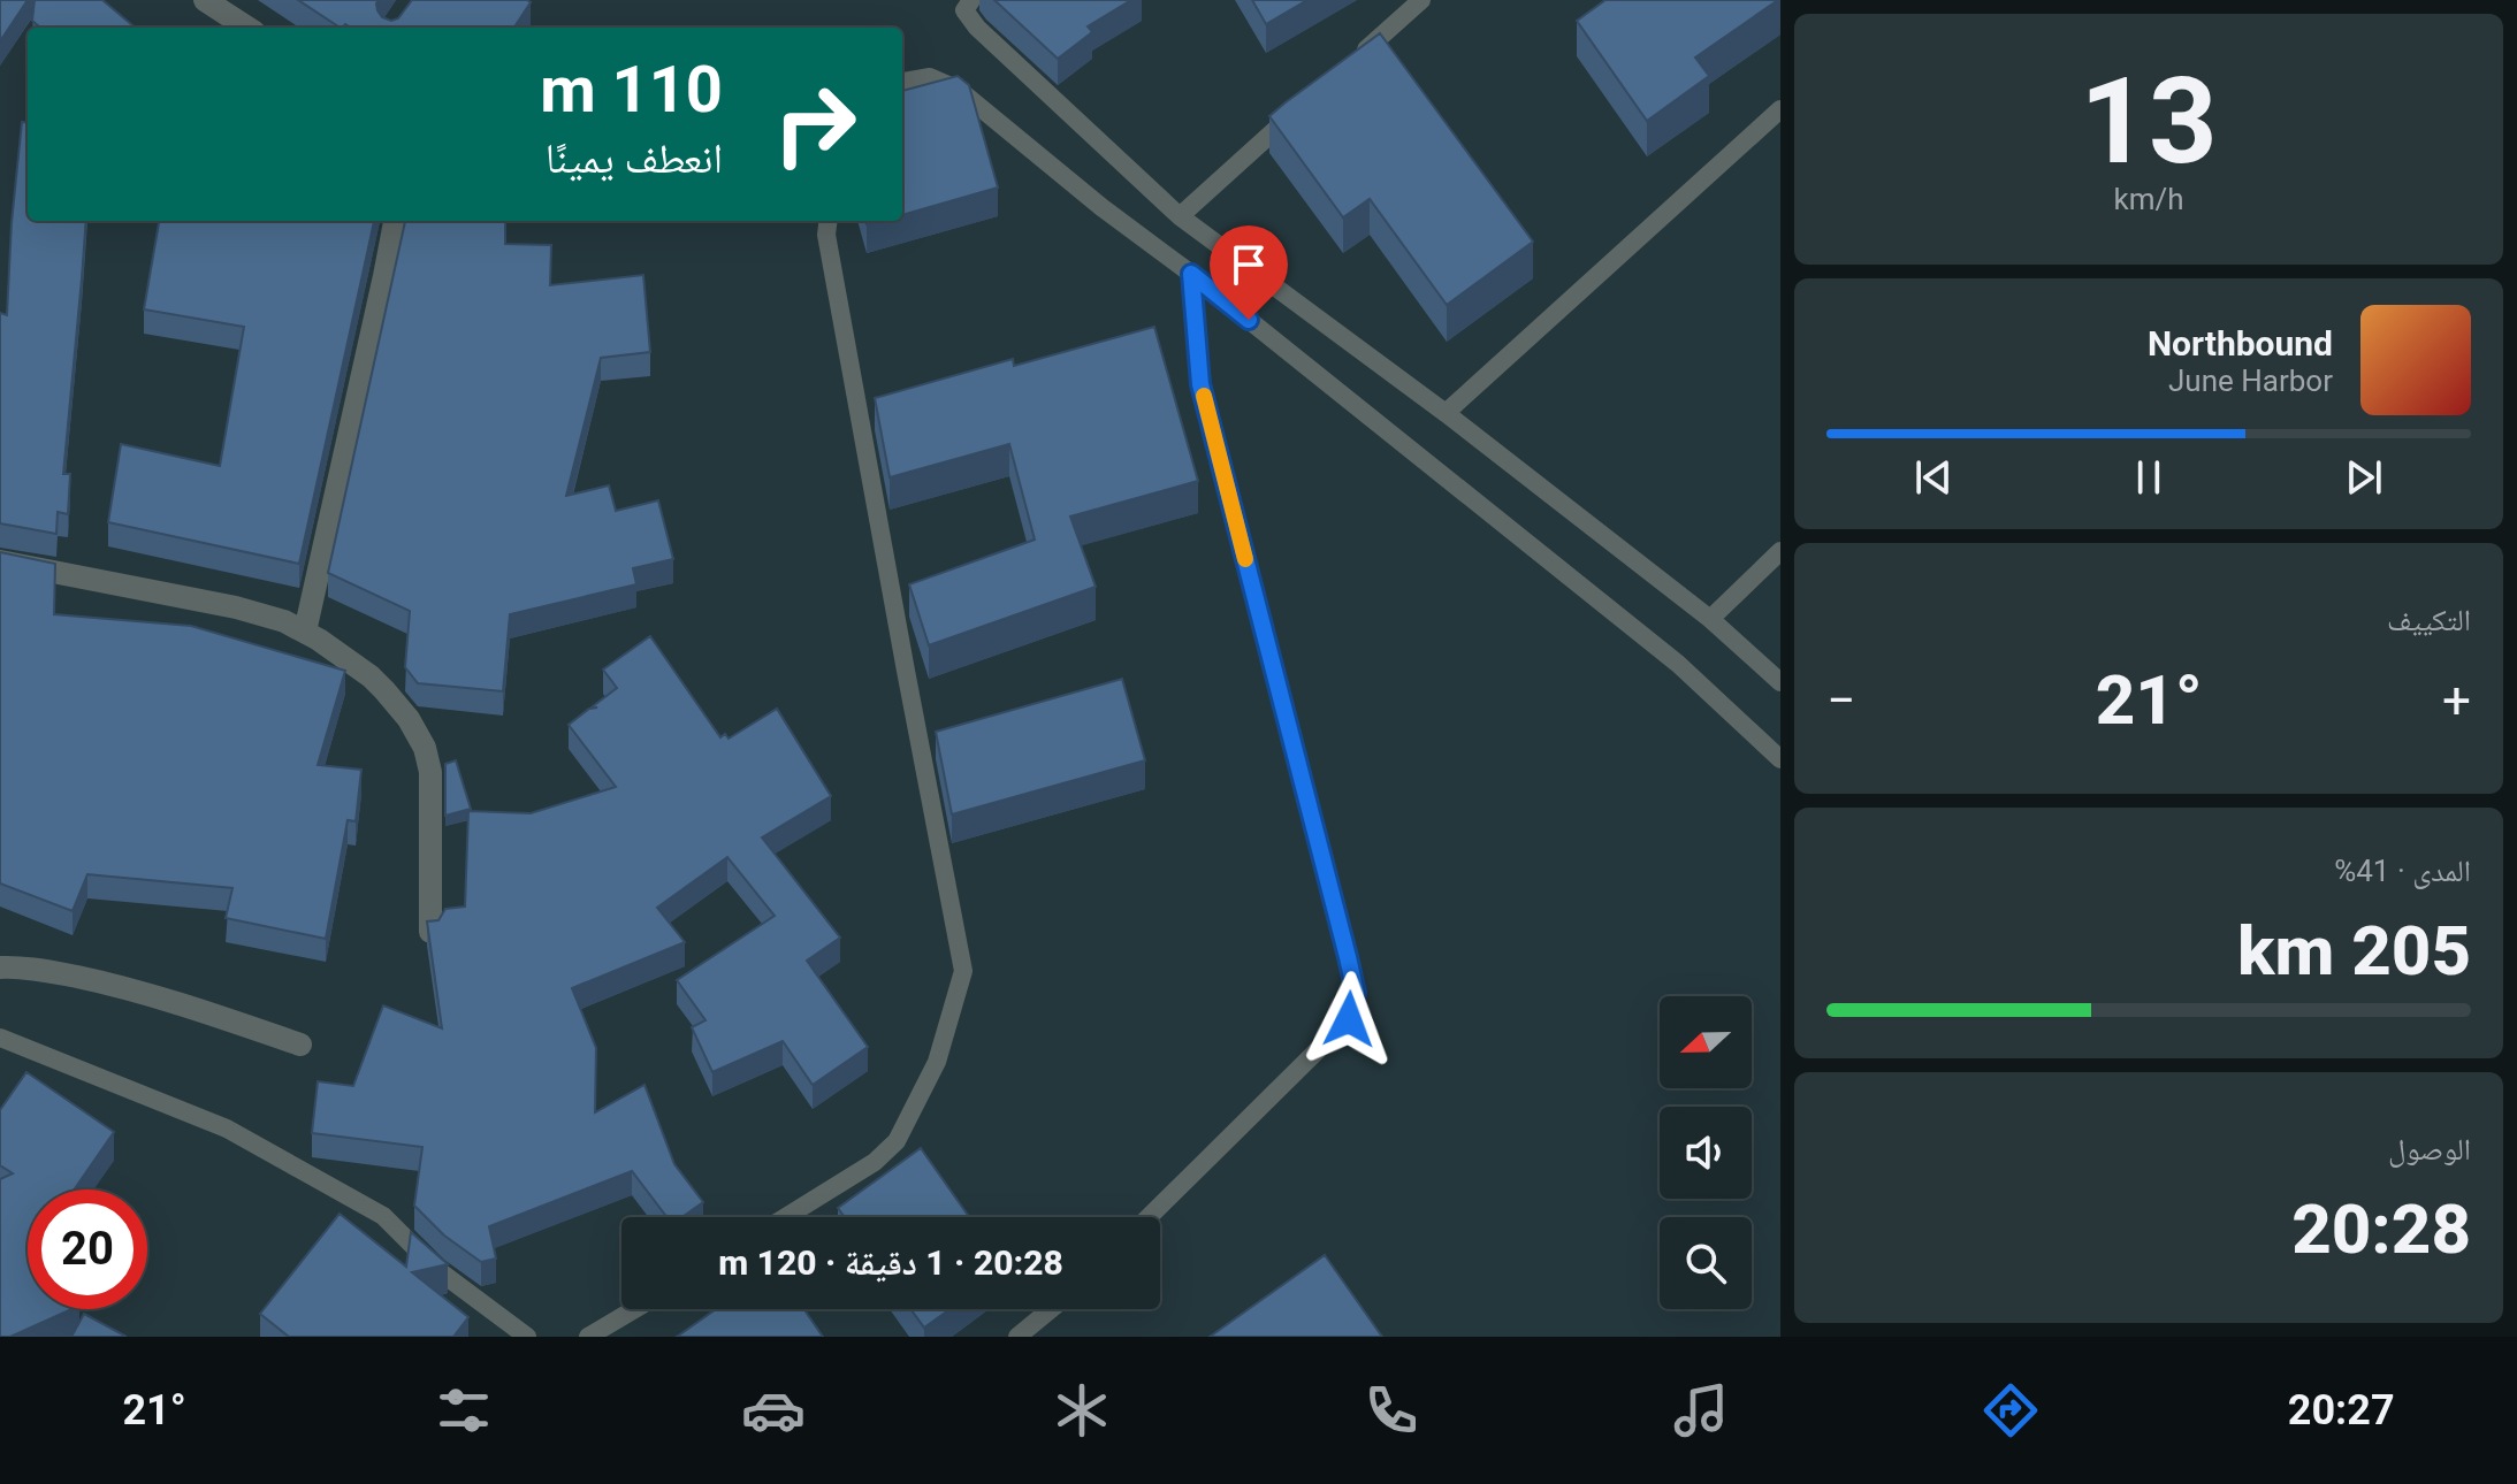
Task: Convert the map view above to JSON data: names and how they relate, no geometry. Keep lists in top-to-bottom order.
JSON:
{
  "north": "left",
  "page": {
    "tile": [
      ["13", "km/h"],
      "التكييف",
      ["المدى · 41%", "205 km"],
      ["الوصول", "20:28"]
    ],
    "turn": ["110 m", "انعطف يمينًا"],
    "song": ["Northbound", "June Harbor"],
    "heat": ["−", "21°", "+"],
    "limit": "20",
    "trip": "20:28 · 1 دقيقة · 120 m",
    "tabs": ["20:27", "21°"]
  }
}
